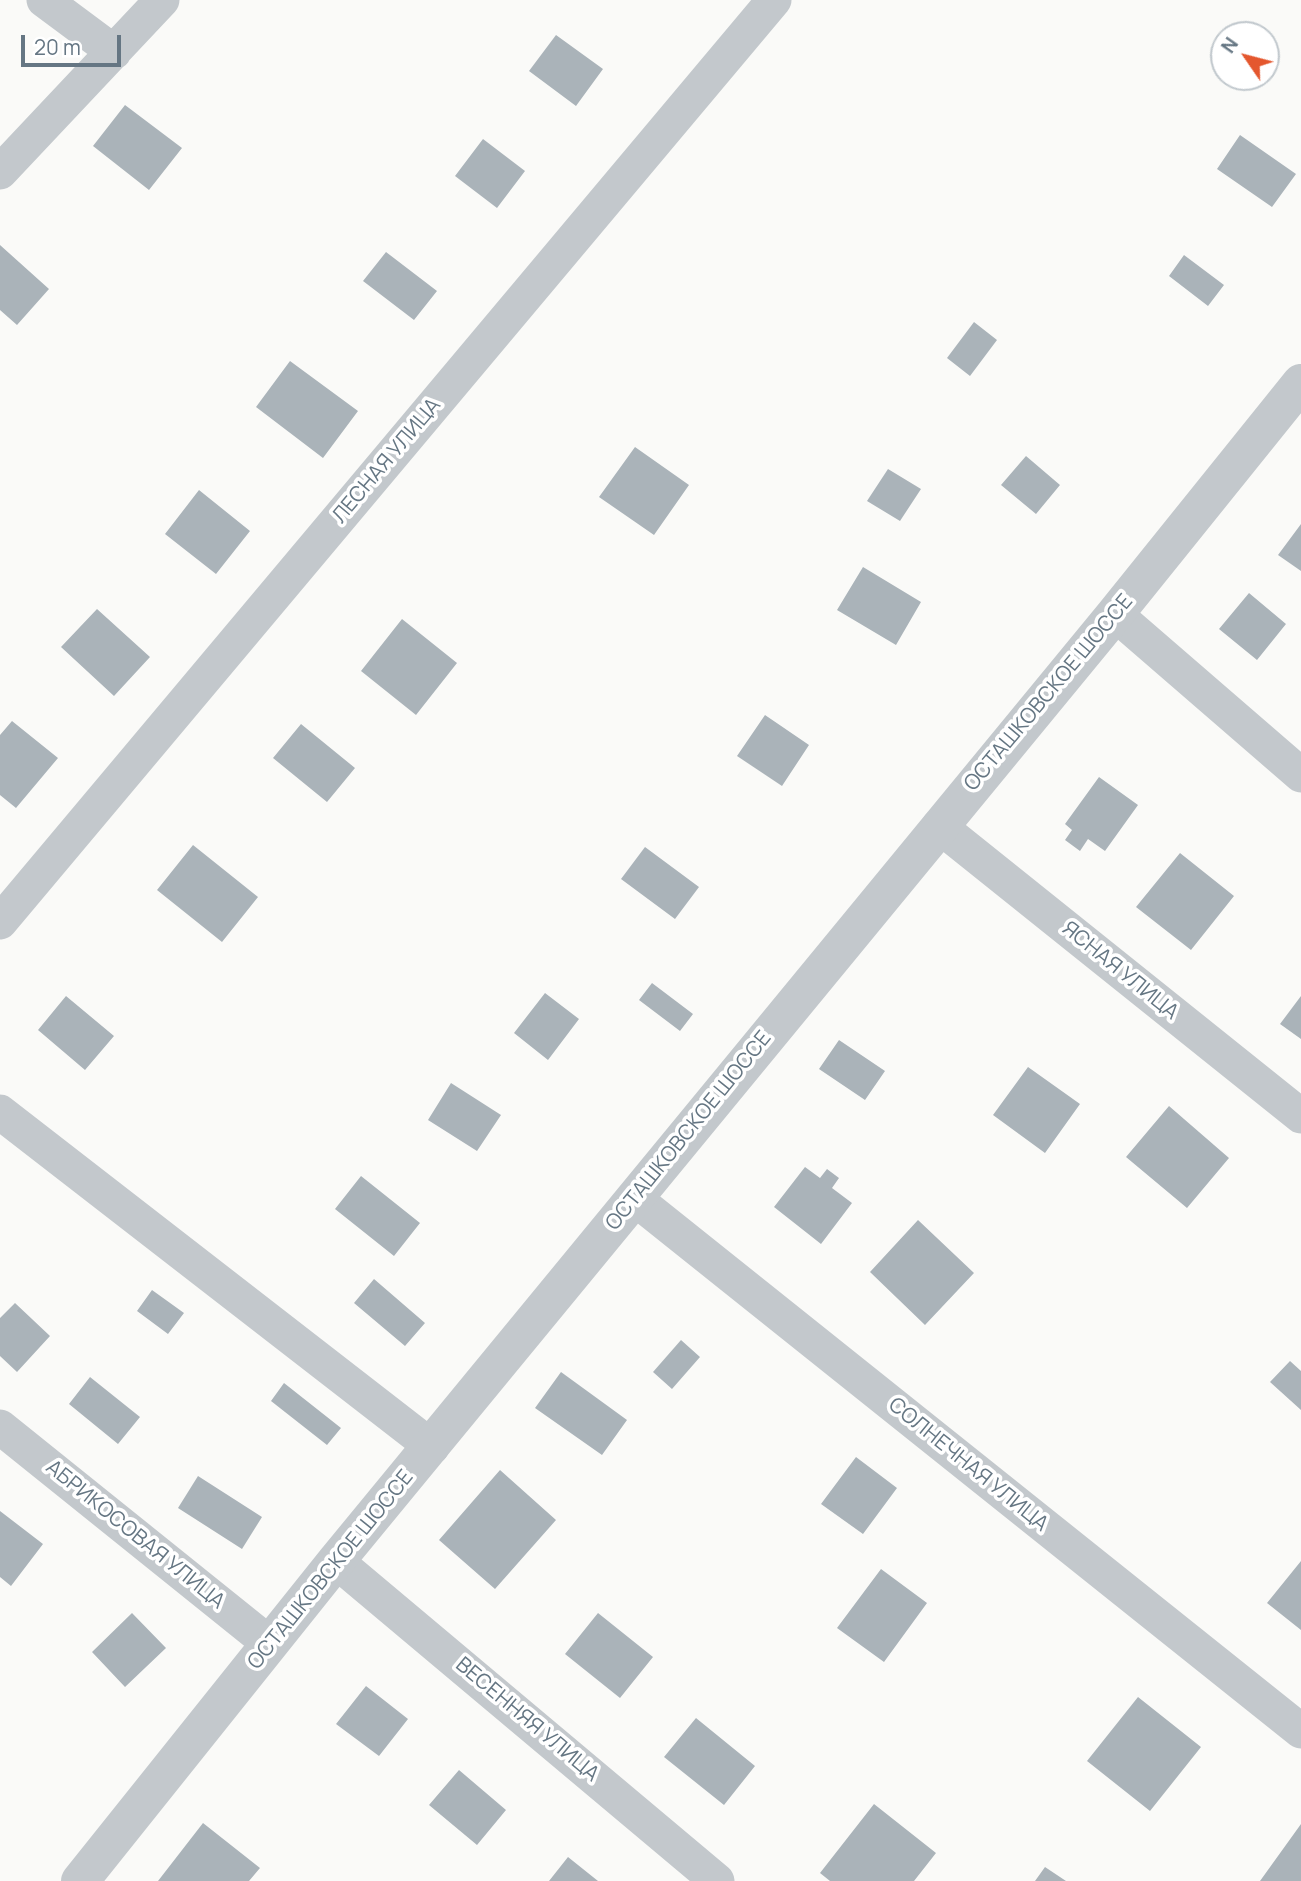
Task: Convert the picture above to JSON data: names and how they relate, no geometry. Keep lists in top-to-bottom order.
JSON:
{
  "streets": {
    "street": [
      "ЛЕСНАЯ УЛИЦА",
      "ОСТАШКОВСКОЕ ШОССЕ",
      "ЯСНАЯ УЛИЦА",
      "СОЛНЕЧНАЯ УЛИЦА",
      "АБРИКОСОВАЯ УЛИЦА",
      "ВЕСЕННЯЯ УЛИЦА"
    ]
  },
  "crossings": [
    ["ОСТАШКОВСКОЕ ШОССЕ", "ЯСНАЯ УЛИЦА"],
    ["ОСТАШКОВСКОЕ ШОССЕ", "СОЛНЕЧНАЯ УЛИЦА"],
    ["ОСТАШКОВСКОЕ ШОССЕ", "АБРИКОСОВАЯ УЛИЦА"],
    ["ОСТАШКОВСКОЕ ШОССЕ", "ВЕСЕННЯЯ УЛИЦА"]
  ],
  "scale_bar": "20 m",
  "north": "top left"
}
